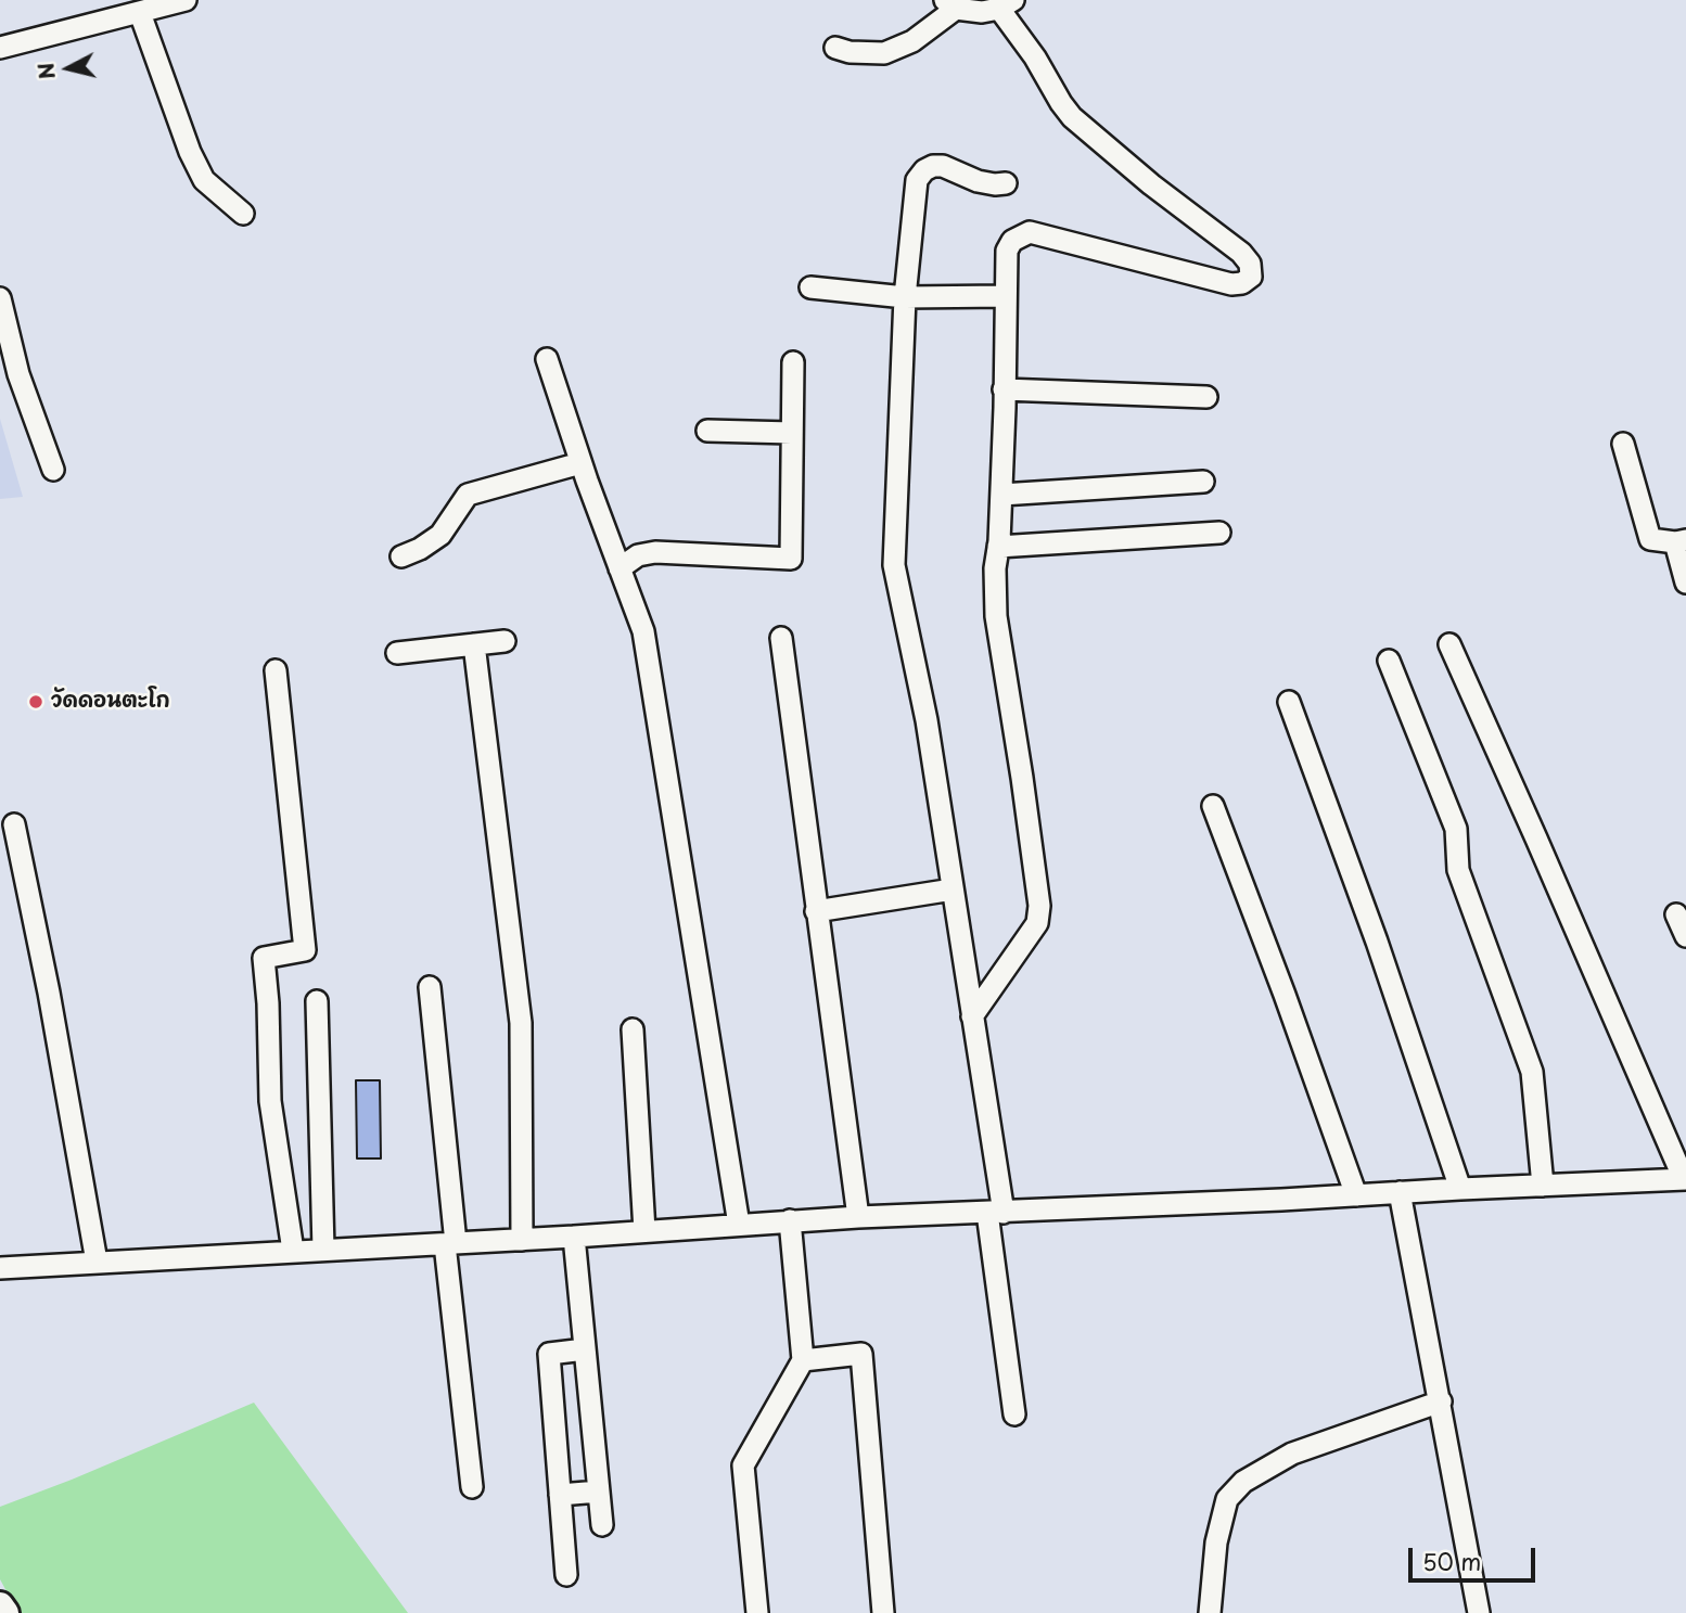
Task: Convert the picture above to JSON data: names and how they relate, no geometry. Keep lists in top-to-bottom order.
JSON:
{
  "places": ["วัดดอนตะโก"],
  "scale_bar": "50 m",
  "north": "left"
}
